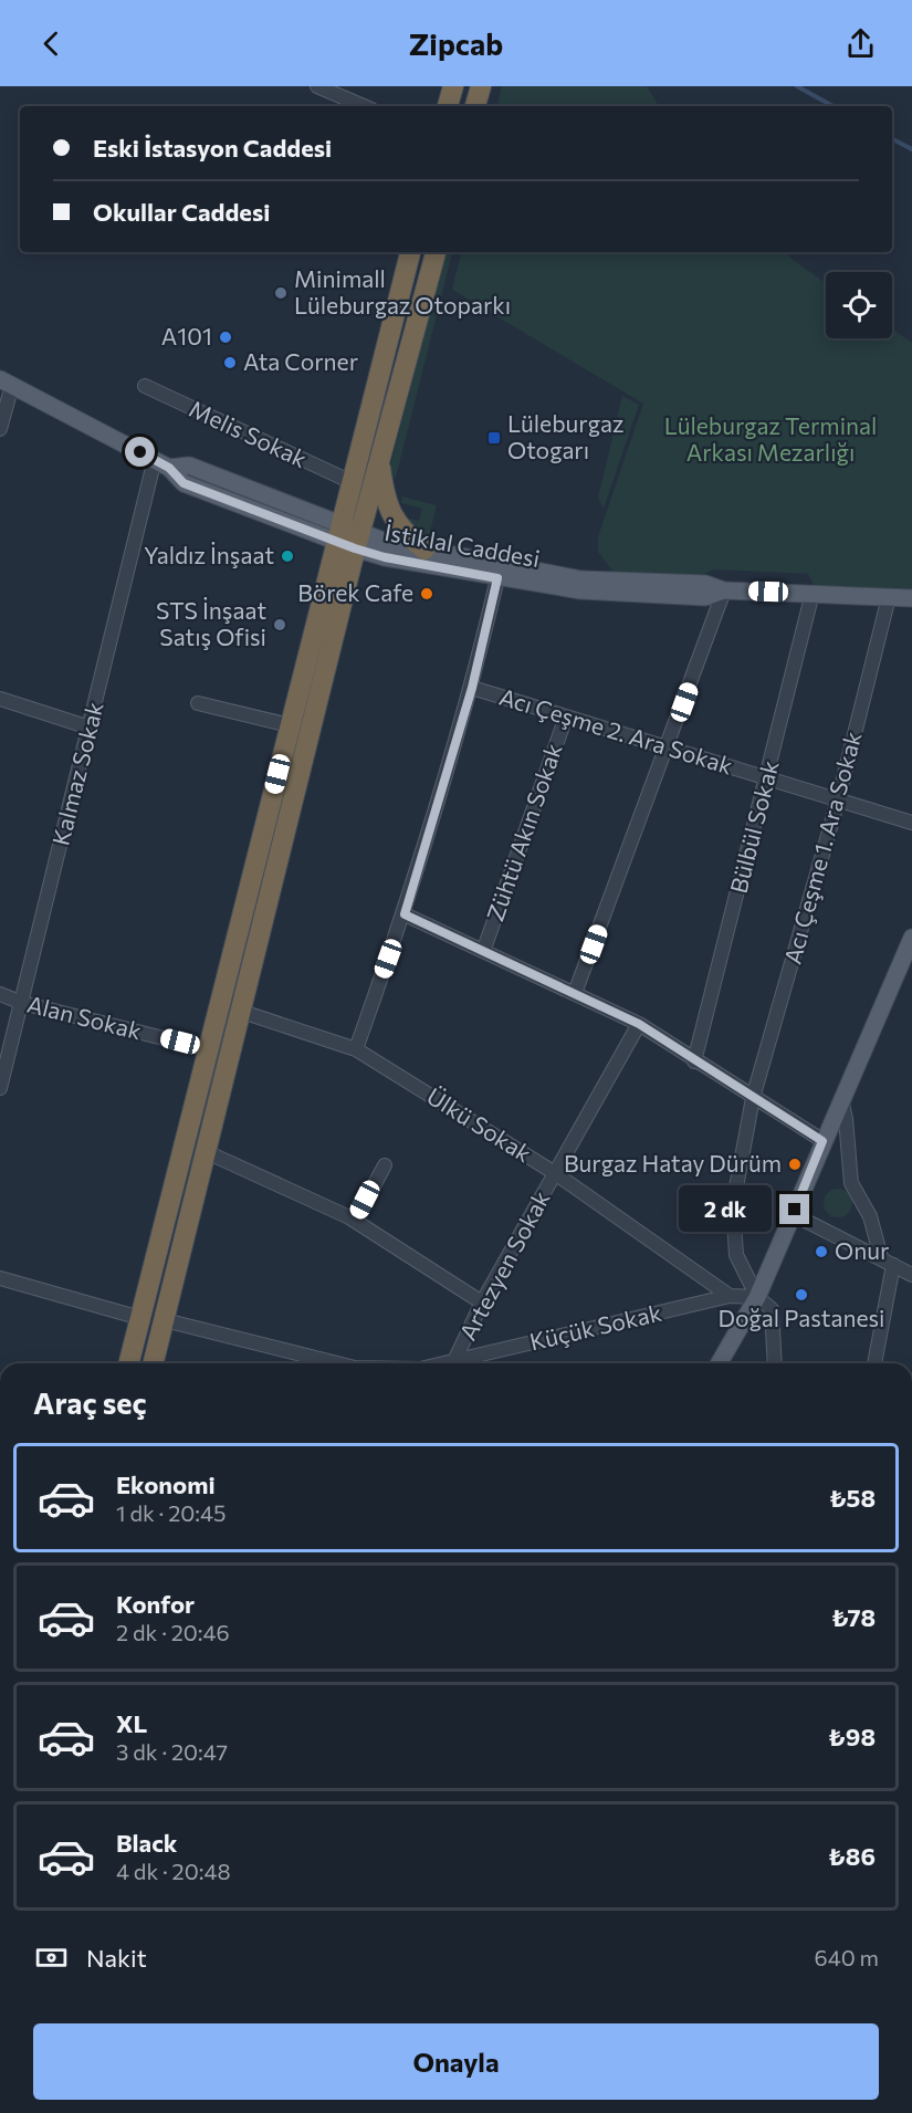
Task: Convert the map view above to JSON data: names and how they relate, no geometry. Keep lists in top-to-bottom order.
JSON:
{
  "streets": {
    "main road": ["İstiklal Caddesi"],
    "street": [
      "Melis Sokak",
      "Acı Çeşme 2. Ara Sokak",
      "Kalmaz Sokak",
      "Bülbül Sokak",
      "Zühtü Akın Sokak",
      "Acı Çeşme 1. Ara Sokak",
      "Alan Sokak",
      "Ülkü Sokak",
      "Artezyen Sokak",
      "Küçük Sokak"
    ]
  },
  "crossings": [
    ["İstiklal Caddesi", "Bülbül Sokak"],
    ["İstiklal Caddesi", "Acı Çeşme 1. Ara Sokak"],
    ["Acı Çeşme 2. Ara Sokak", "Bülbül Sokak"],
    ["Acı Çeşme 2. Ara Sokak", "Zühtü Akın Sokak"],
    ["Acı Çeşme 2. Ara Sokak", "Acı Çeşme 1. Ara Sokak"],
    ["Kalmaz Sokak", "Alan Sokak"],
    ["Acı Çeşme 1. Ara Sokak", "Küçük Sokak"],
    ["Ülkü Sokak", "Artezyen Sokak"],
    ["Ülkü Sokak", "Küçük Sokak"]
  ],
  "parks": ["Lüleburgaz Terminal Arkası Mezarlığı"],
  "places": {
    "other": [
      "Minimall Lüleburgaz Otoparkı",
      "A101",
      "Ata Corner",
      "Yaldız İnşaat",
      "Börek Cafe",
      "STS İnşaat Satış Ofisi",
      "Burgaz Hatay Dürüm",
      "Onur",
      "Doğal Pastanesi"
    ],
    "transit": ["Lüleburgaz Otogarı"]
  },
  "page": {
    "header": "Zipcab",
    "banner": ["Eski İstasyon Caddesi", "Okullar Caddesi"],
    "bubble": "2 dk",
    "heading": "Araç seç",
    "list": [
      {
        "name": "Ekonomi",
        "note": "1 dk · 20:45",
        "value": "₺58"
      },
      {
        "name": "Konfor",
        "note": "2 dk · 20:46",
        "value": "₺78"
      },
      {
        "name": "XL",
        "note": "3 dk · 20:47",
        "value": "₺98"
      },
      {
        "name": "Black",
        "note": "4 dk · 20:48",
        "value": "₺86"
      }
    ],
    "pay": ["Nakit", "640 m"],
    "buttons": "Onayla"
  }
}
